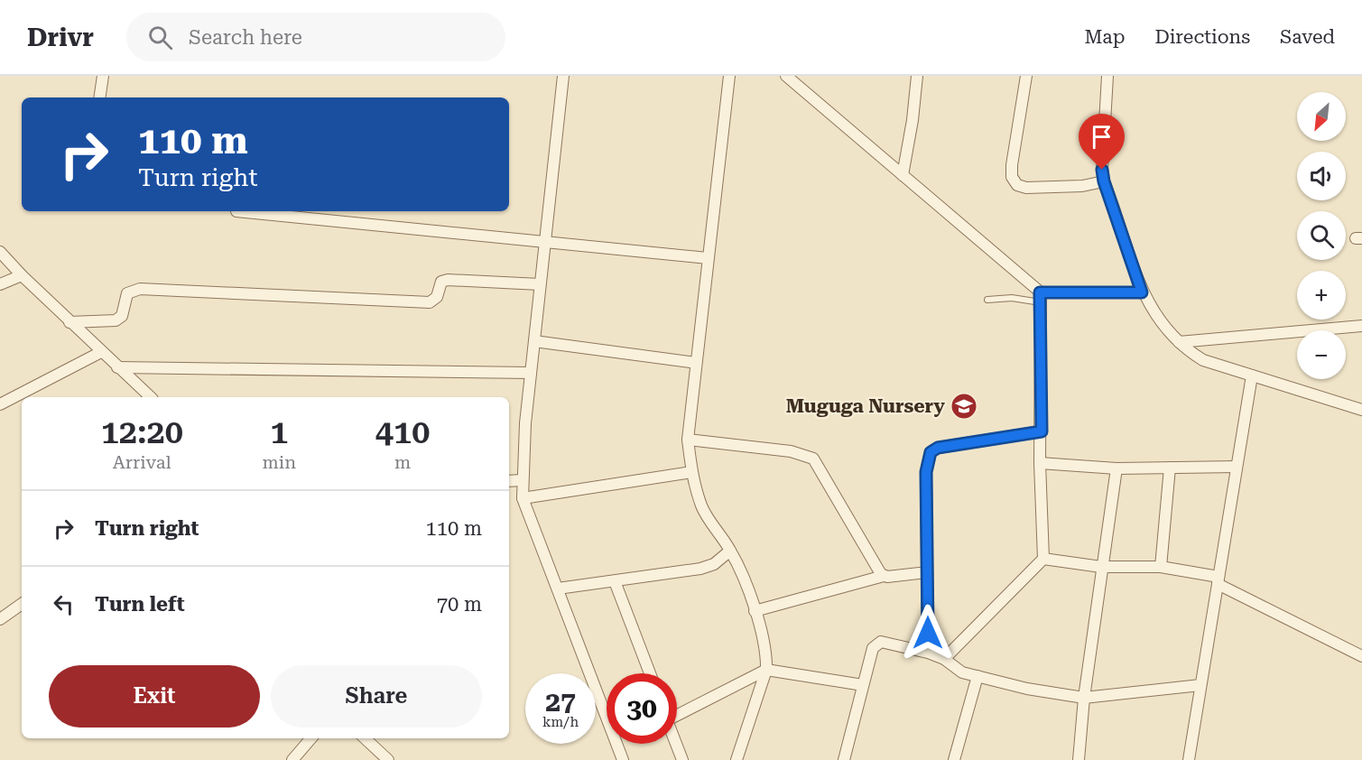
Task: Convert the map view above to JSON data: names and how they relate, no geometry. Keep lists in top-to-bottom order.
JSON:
{
  "places": {
    "school or university": ["Muguga Nursery"]
  },
  "north": "bottom left",
  "page": {
    "header": "Drivr",
    "search": "Search here",
    "nav": ["Map", "Directions", "Saved"],
    "map_buttons": ["+", "−"],
    "turn": ["110 m", "Turn right"],
    "eta": [
      "12:20",
      "Arrival",
      "1",
      "min",
      "410",
      "m"
    ],
    "list": [
      {
        "name": "Turn right",
        "value": "110 m"
      },
      {
        "name": "Turn left",
        "value": "70 m"
      }
    ],
    "buttons": ["Exit", "Share"],
    "speed": "27 km/h",
    "limit": "30"
  }
}
